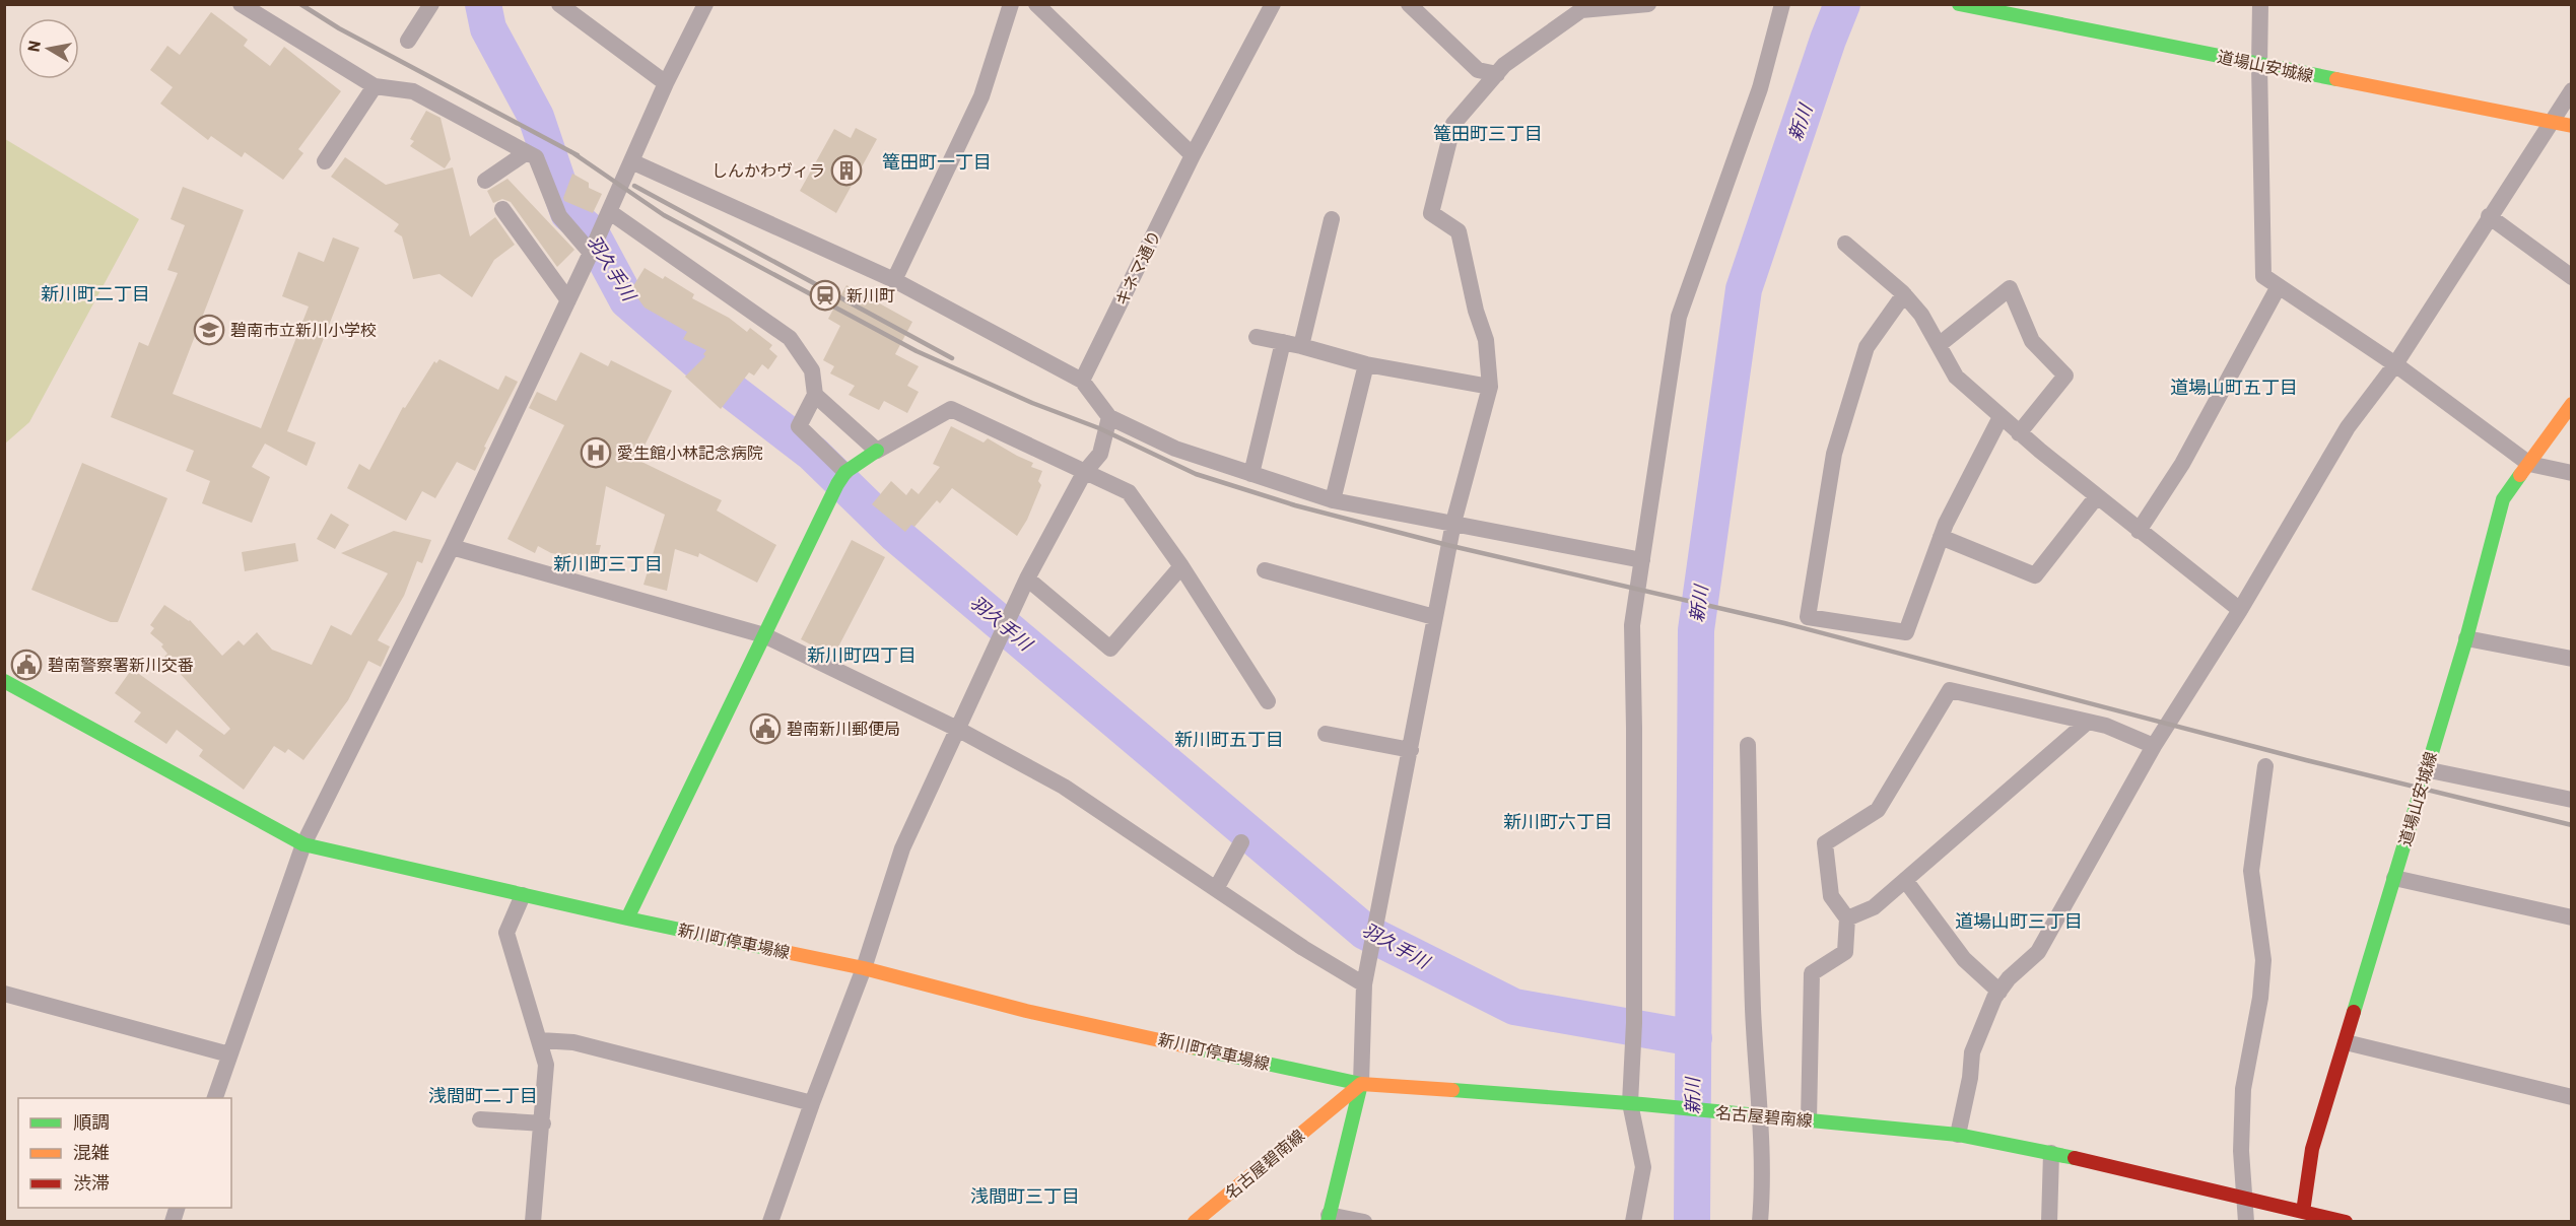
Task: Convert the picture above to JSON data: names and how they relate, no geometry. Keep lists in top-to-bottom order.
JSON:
{
  "streets": {
    "main road": ["道場山安城線", "新川町停車場線", "名古屋碧南線"],
    "street": ["キネマ通り"]
  },
  "crossings": [
    ["道場山安城線", "名古屋碧南線"],
    ["新川町停車場線", "名古屋碧南線"]
  ],
  "districts": [
    "篭田町三丁目",
    "篭田町一丁目",
    "新川町二丁目",
    "道場山町五丁目",
    "新川町三丁目",
    "新川町四丁目",
    "新川町五丁目",
    "新川町六丁目",
    "道場山町三丁目",
    "浅間町二丁目",
    "浅間町三丁目"
  ],
  "water": ["新川", "羽久手川"],
  "places": {
    "building": ["しんかわヴィラ"],
    "station": ["新川町"],
    "school or university": ["碧南市立新川小学校"],
    "hospital": ["愛生館小林記念病院"],
    "public building": ["碧南警察署新川交番", "碧南新川郵便局"]
  },
  "legend": ["順調", "混雑", "渋滞"],
  "north": "left"
}
